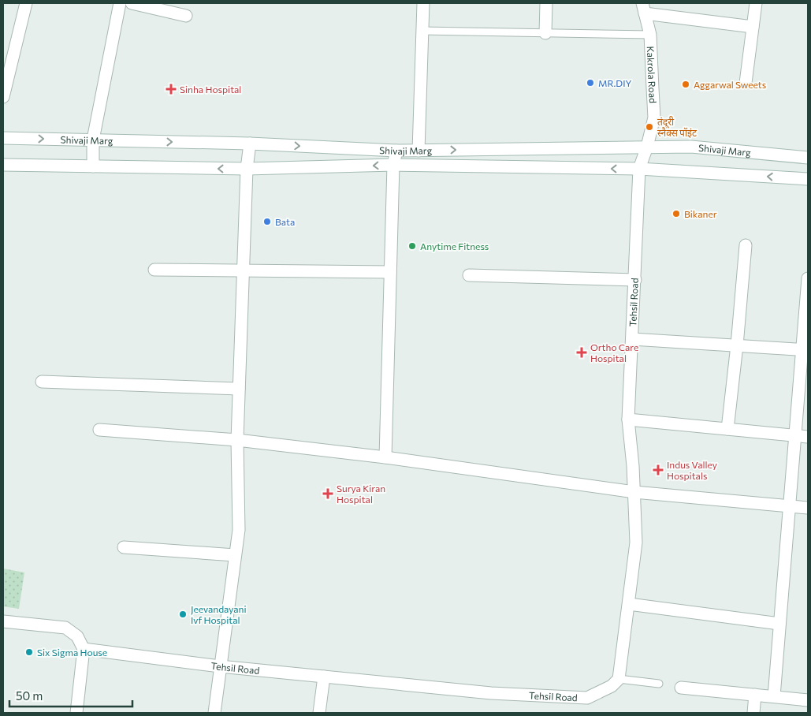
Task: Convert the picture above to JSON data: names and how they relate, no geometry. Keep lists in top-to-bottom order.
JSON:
{
  "streets": {
    "street": ["Kakrola Road", "Shivaji Marg", "Tehsil Road"]
  },
  "crossings": [
    ["Kakrola Road", "Shivaji Marg"],
    ["Kakrola Road", "Tehsil Road"],
    ["Shivaji Marg", "Tehsil Road"]
  ],
  "places": {
    "other": [
      "MR.DIY",
      "Aggarwal Sweets",
      "तंदूरी स्नैक्स पॉइंट",
      "Bikaner",
      "Bata",
      "Anytime Fitness",
      "Jeevandayani Ivf Hospital",
      "Six Sigma House"
    ],
    "health": [
      "Sinha Hospital",
      "Ortho Care Hospital",
      "Indus Valley Hospitals",
      "Surya Kiran Hospital"
    ]
  },
  "scale_bar": "50 m"
}
